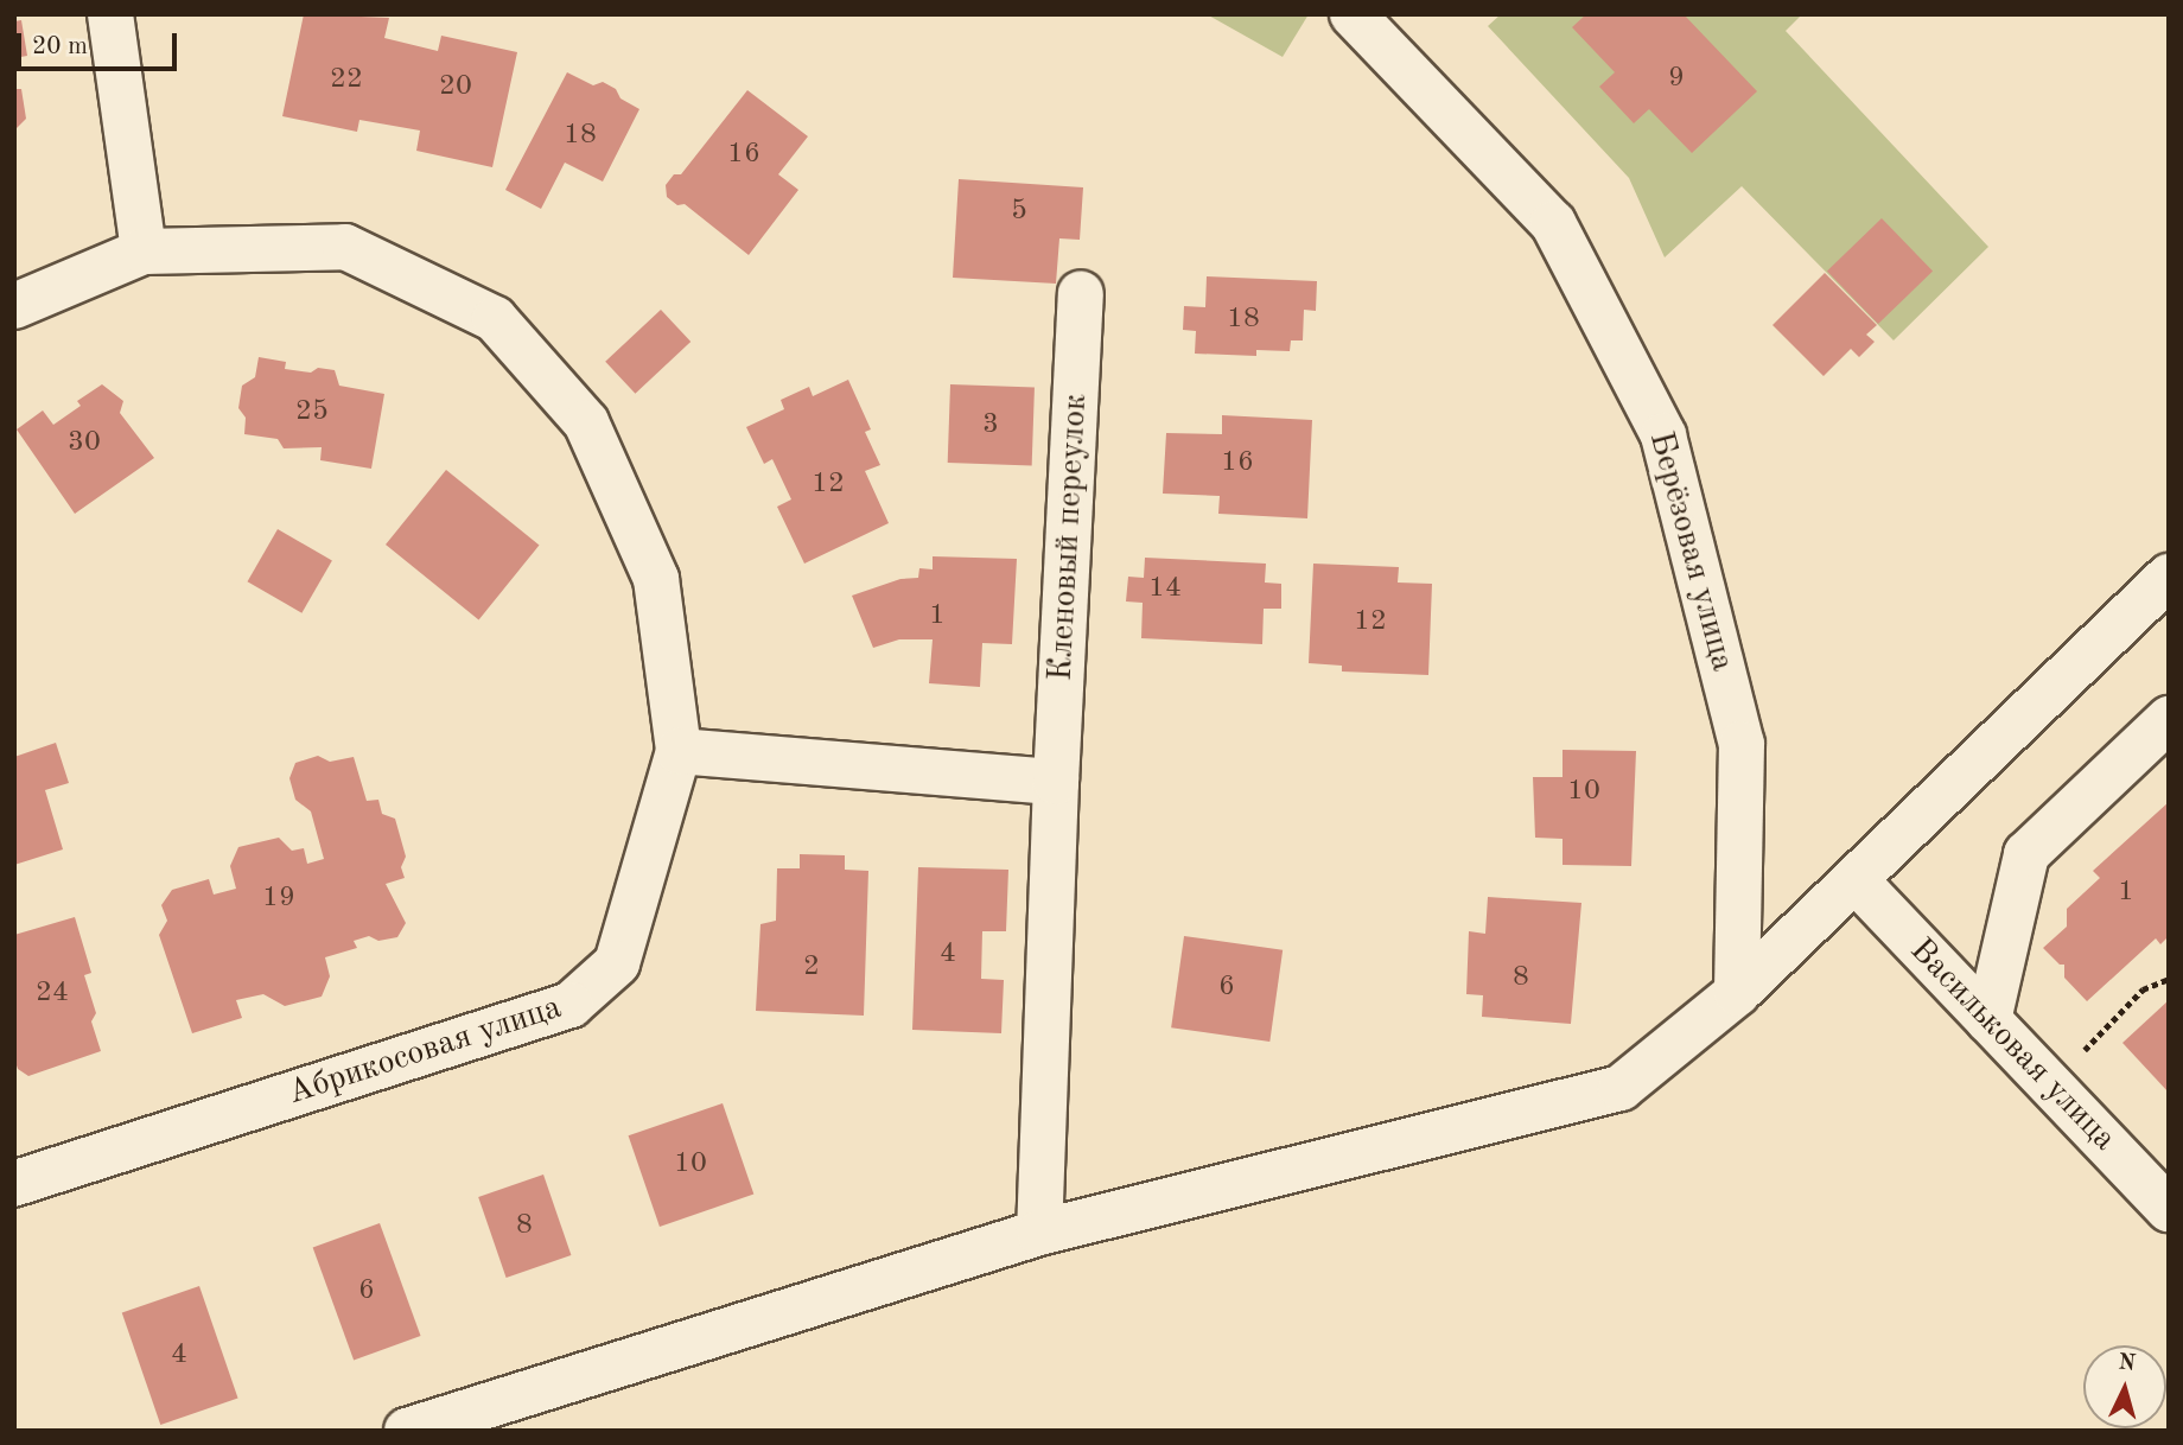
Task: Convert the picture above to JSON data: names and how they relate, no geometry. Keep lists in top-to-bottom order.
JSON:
{
  "streets": {
    "street": [
      "Кленовый переулок",
      "Берёзовая улица",
      "Васильковая улица",
      "Абрикосовая улица"
    ]
  },
  "house_numbers": [
    "9",
    "22",
    "20",
    "18",
    "16",
    "5",
    "18",
    "25",
    "3",
    "30",
    "16",
    "12",
    "14",
    "1",
    "12",
    "10",
    "1",
    "19",
    "4",
    "2",
    "8",
    "6",
    "24",
    "10",
    "8",
    "6",
    "4"
  ],
  "scale_bar": "20 m",
  "north": "top"
}
